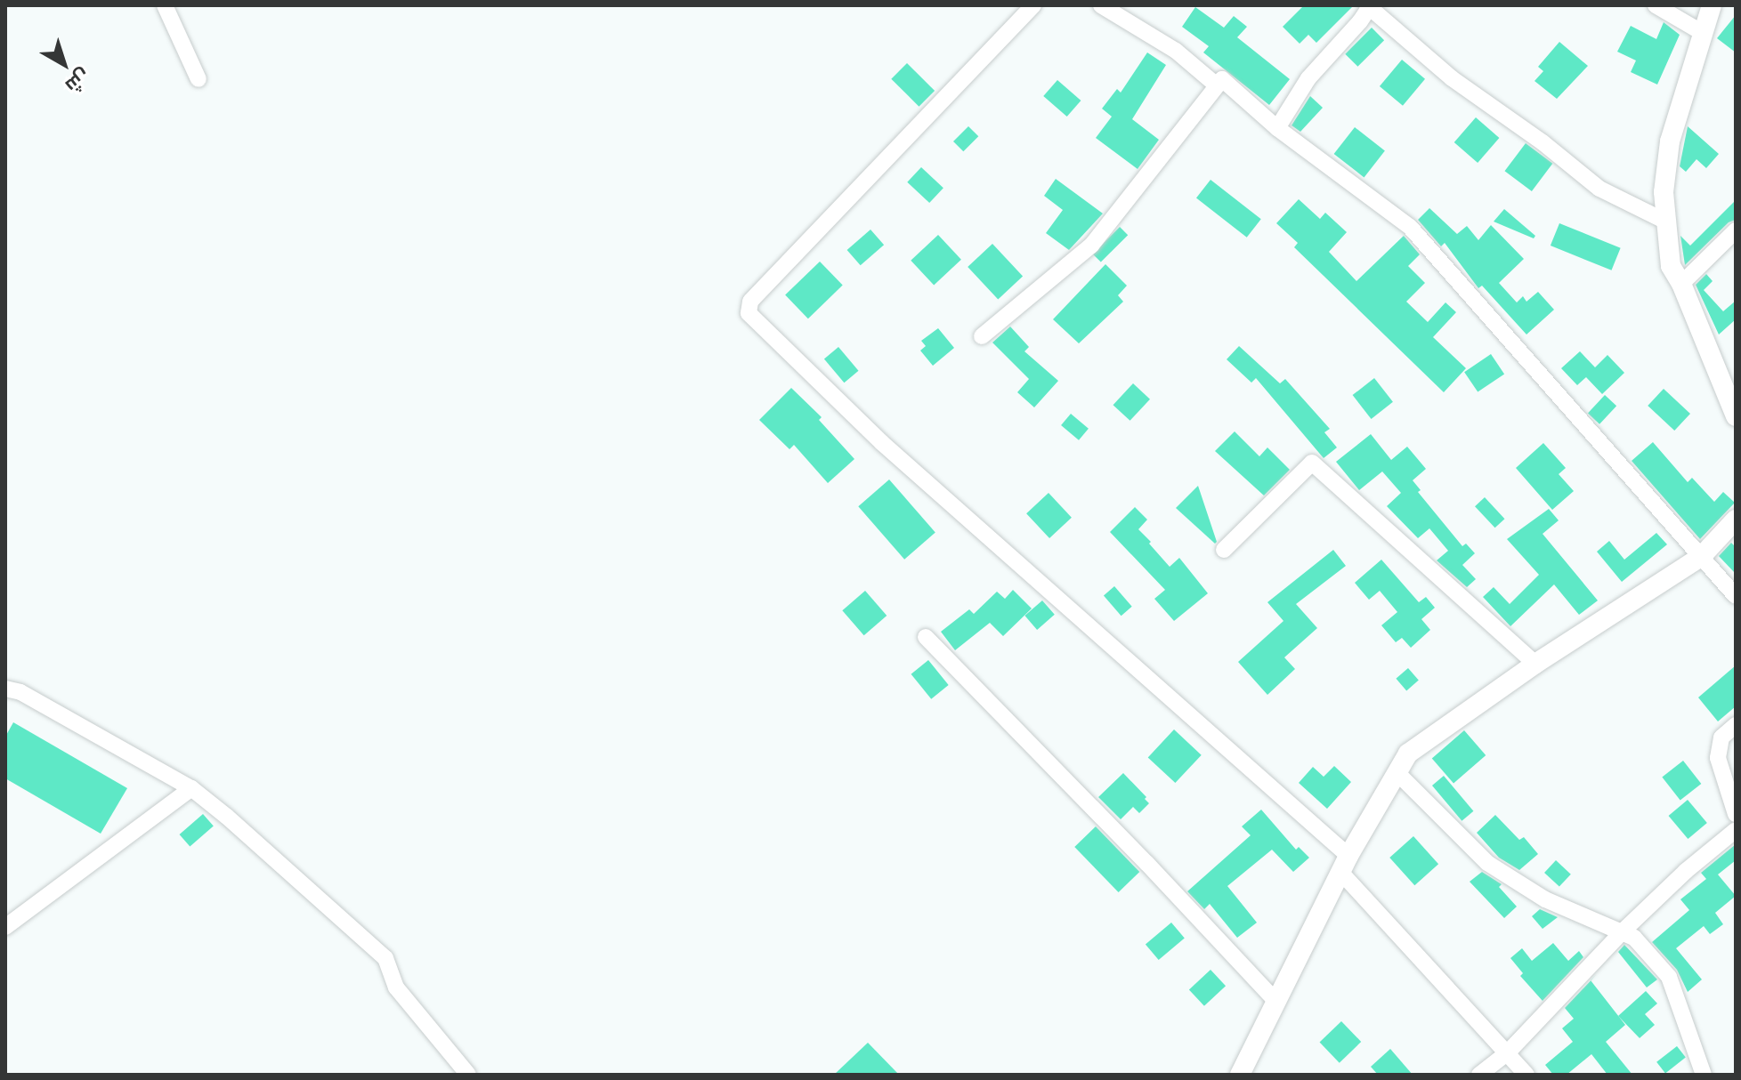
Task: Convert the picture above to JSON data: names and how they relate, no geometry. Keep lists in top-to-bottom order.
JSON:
{
  "north": "bottom right"
}
